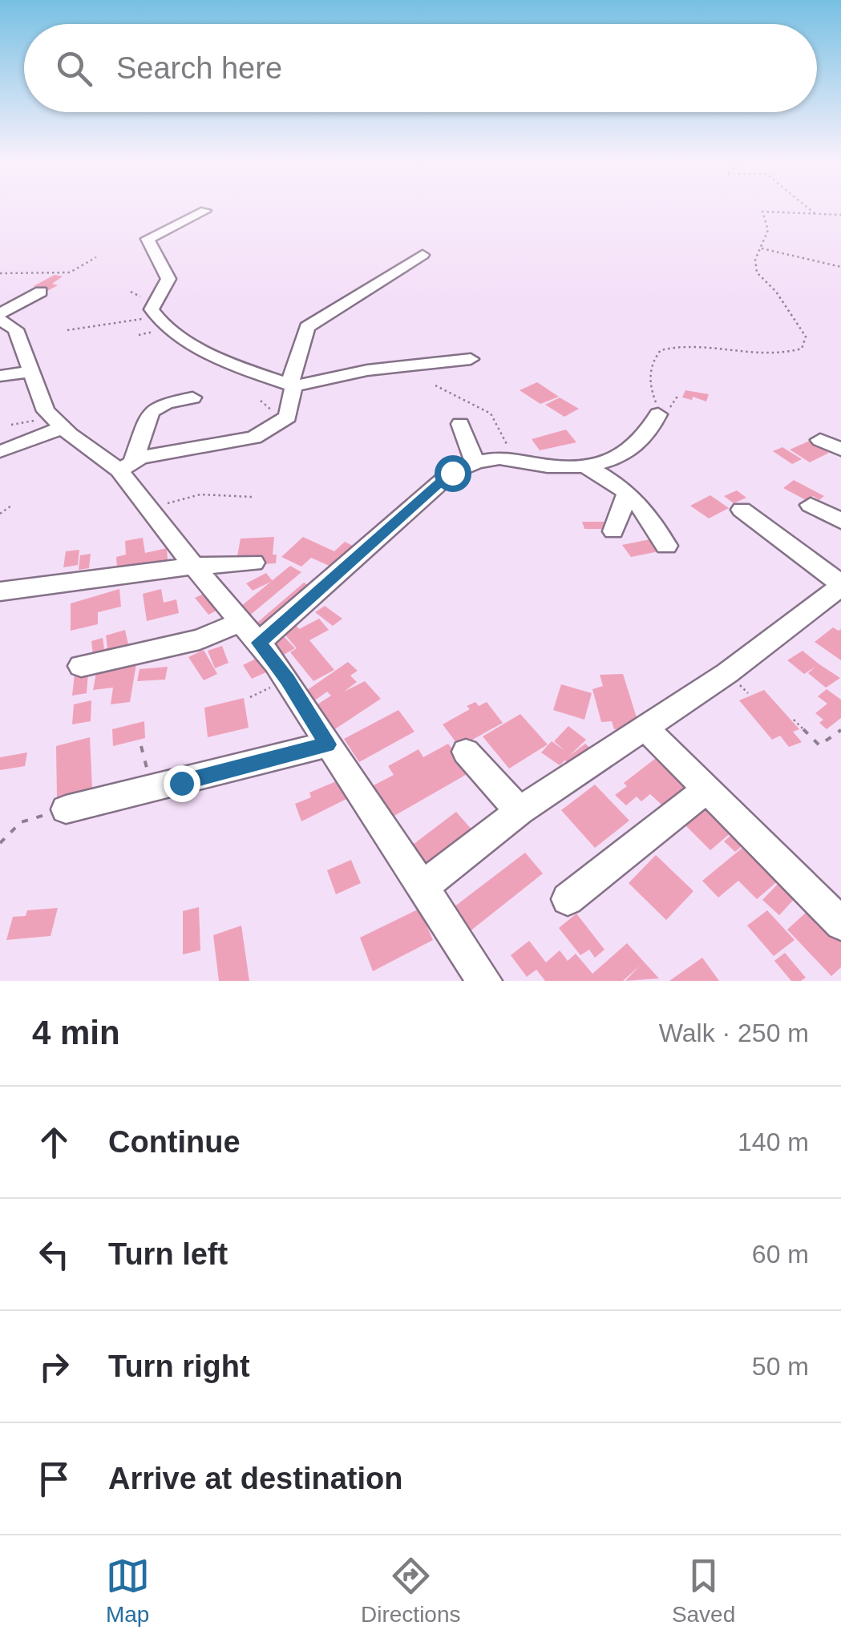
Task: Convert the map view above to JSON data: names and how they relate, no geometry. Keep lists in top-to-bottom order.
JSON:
{
  "page": {
    "search": "Search here",
    "heading": ["4 min", "Walk · 250 m"],
    "list": [
      ["Continue", "140 m"],
      ["Turn left", "60 m"],
      ["Turn right", "50 m"],
      "Arrive at destination"
    ],
    "nav": ["Map", "Directions", "Saved"]
  }
}
